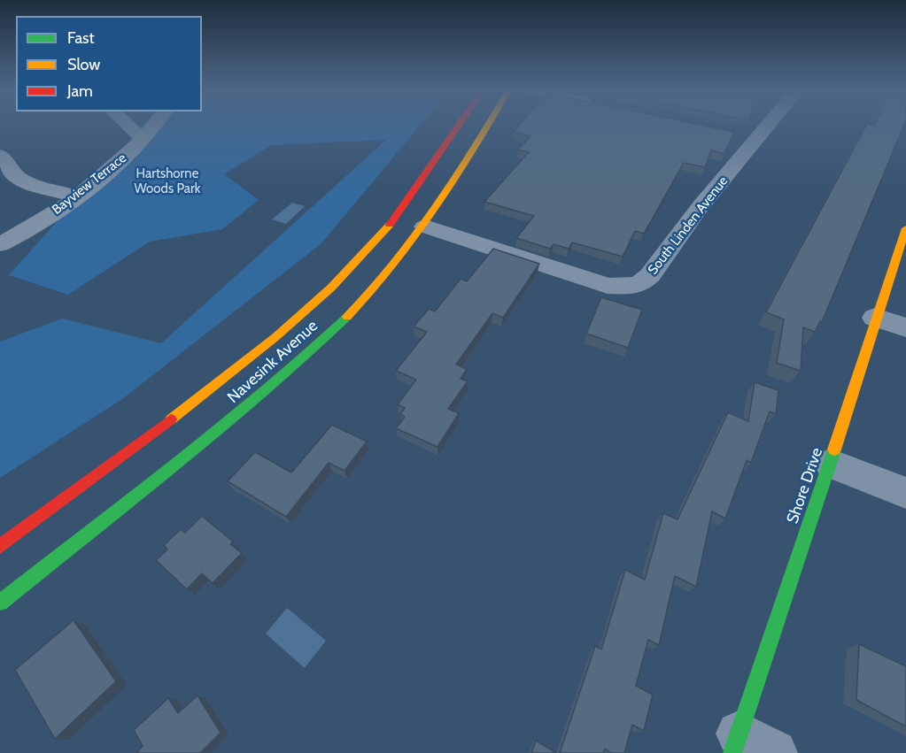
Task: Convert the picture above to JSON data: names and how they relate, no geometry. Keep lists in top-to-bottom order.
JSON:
{
  "streets": {
    "main road": ["Navesink Avenue", "Shore Drive"],
    "street": ["Bayview Terrace", "South Linden Avenue"]
  },
  "crossings": [
    ["South Linden Avenue", "Navesink Avenue"]
  ],
  "parks": ["Hartshorne Woods Park"],
  "legend": ["Fast", "Slow", "Jam"]
}
